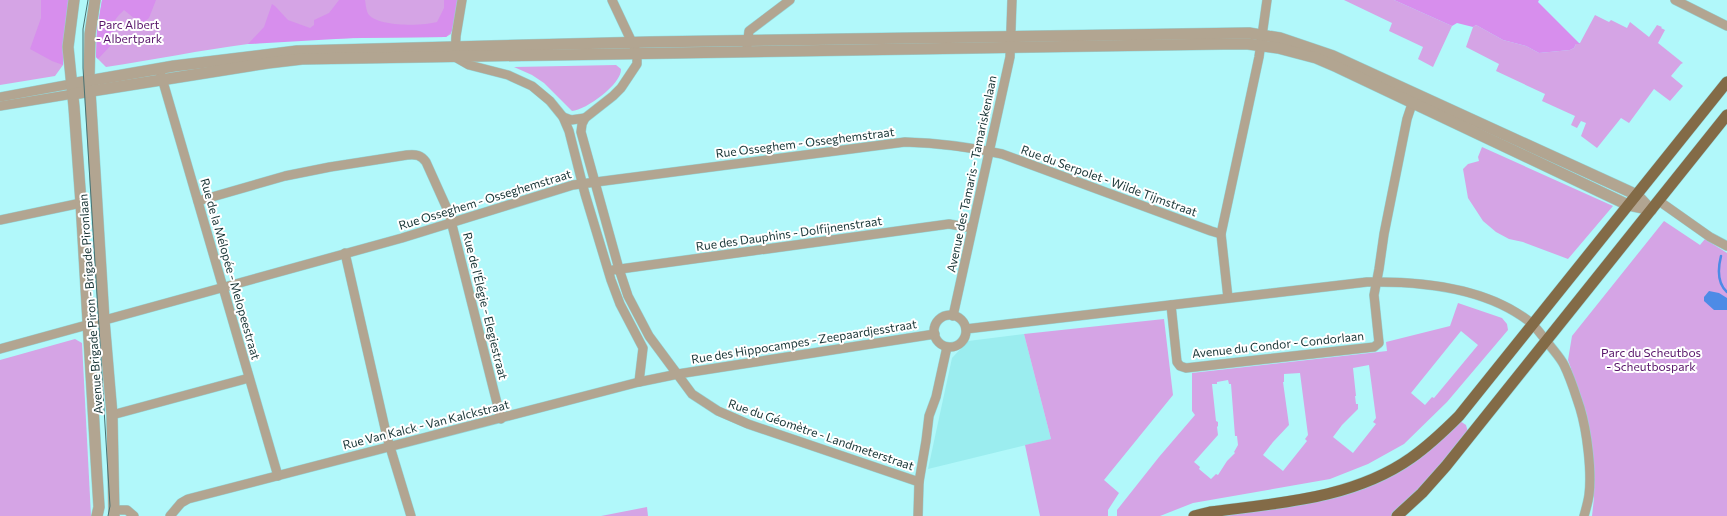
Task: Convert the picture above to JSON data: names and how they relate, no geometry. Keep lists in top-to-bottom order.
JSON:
{
  "streets": {
    "street": [
      "Rue Osseghem - Osseghemstraat",
      "Avenue des Tamaris - Tamariskenlaan",
      "Rue du Serpolet - Wilde Tijmstraat",
      "Rue des Dauphins - Dolfijnenstraat",
      "Rue de la Mélopée - Melopeestraat",
      "Avenue Brigade Piron - Brigade Pironlaan",
      "Rue de l'Élégie - Elegiestraat",
      "Rue des Hippocampes - Zeepaardjesstraat",
      "Avenue du Condor - Condorlaan",
      "Rue Van Kalck - Van Kalckstraat",
      "Rue du Géomètre - Landmeterstraat"
    ]
  },
  "crossings": [
    ["Rue Osseghem - Osseghemstraat", "Avenue des Tamaris - Tamariskenlaan"],
    ["Rue Osseghem - Osseghemstraat", "Rue du Serpolet - Wilde Tijmstraat"],
    ["Rue Osseghem - Osseghemstraat", "Rue de la Mélopée - Melopeestraat"],
    ["Rue Osseghem - Osseghemstraat", "Avenue Brigade Piron - Brigade Pironlaan"],
    ["Rue Osseghem - Osseghemstraat", "Rue de l'Élégie - Elegiestraat"],
    ["Rue Osseghem - Osseghemstraat", "Rue du Géomètre - Landmeterstraat"],
    ["Avenue des Tamaris - Tamariskenlaan", "Rue du Serpolet - Wilde Tijmstraat"],
    ["Avenue des Tamaris - Tamariskenlaan", "Rue des Dauphins - Dolfijnenstraat"],
    ["Avenue des Tamaris - Tamariskenlaan", "Rue des Hippocampes - Zeepaardjesstraat"],
    ["Rue des Dauphins - Dolfijnenstraat", "Rue du Géomètre - Landmeterstraat"],
    ["Rue de la Mélopée - Melopeestraat", "Rue de l'Élégie - Elegiestraat"],
    ["Rue de la Mélopée - Melopeestraat", "Rue Van Kalck - Van Kalckstraat"],
    ["Rue de l'Élégie - Elegiestraat", "Rue Van Kalck - Van Kalckstraat"],
    ["Rue des Hippocampes - Zeepaardjesstraat", "Rue Van Kalck - Van Kalckstraat"],
    ["Rue des Hippocampes - Zeepaardjesstraat", "Rue du Géomètre - Landmeterstraat"],
    ["Rue Van Kalck - Van Kalckstraat", "Rue du Géomètre - Landmeterstraat"]
  ],
  "parks": ["Parc Albert - Albertpark", "Parc du Scheutbos - Scheutbospark"]
}
